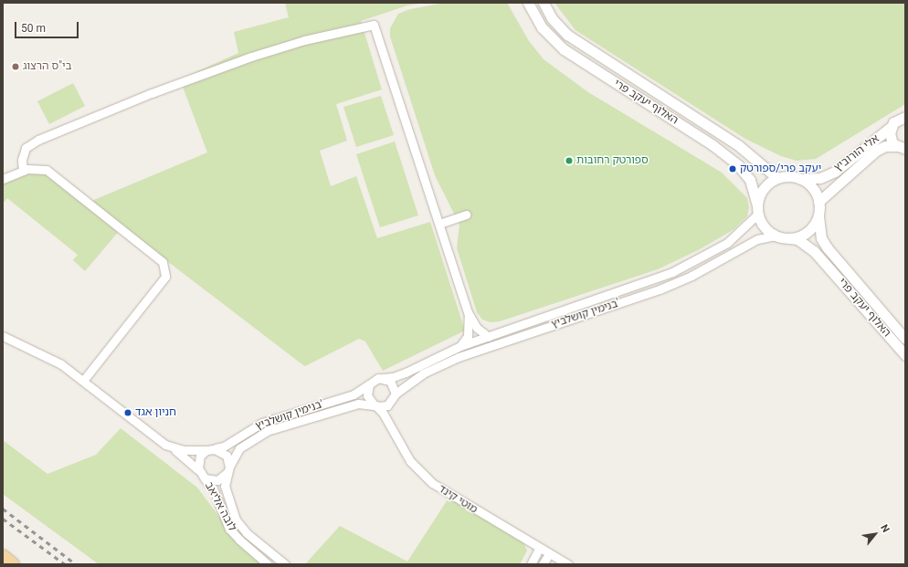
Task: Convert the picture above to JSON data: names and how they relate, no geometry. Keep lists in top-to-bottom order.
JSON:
{
  "streets": {
    "street": [
      "האלוף יעקב פרי",
      "אלי הורוביץ",
      "בנימין קושלביץ'",
      "מוטי קינד",
      "לובה אליאב"
    ]
  },
  "crossings": [
    ["האלוף יעקב פרי", "אלי הורוביץ"],
    ["האלוף יעקב פרי", "בנימין קושלביץ'"],
    ["אלי הורוביץ", "בנימין קושלביץ'"],
    ["בנימין קושלביץ'", "מוטי קינד"],
    ["בנימין קושלביץ'", "לובה אליאב"]
  ],
  "places": [
    "בי\"ס הרצוג",
    "ספורטק רחובות",
    "יעקב פרי/ספורטק",
    "חניון אגד"
  ],
  "scale_bar": "50 m",
  "north": "top right"
}
